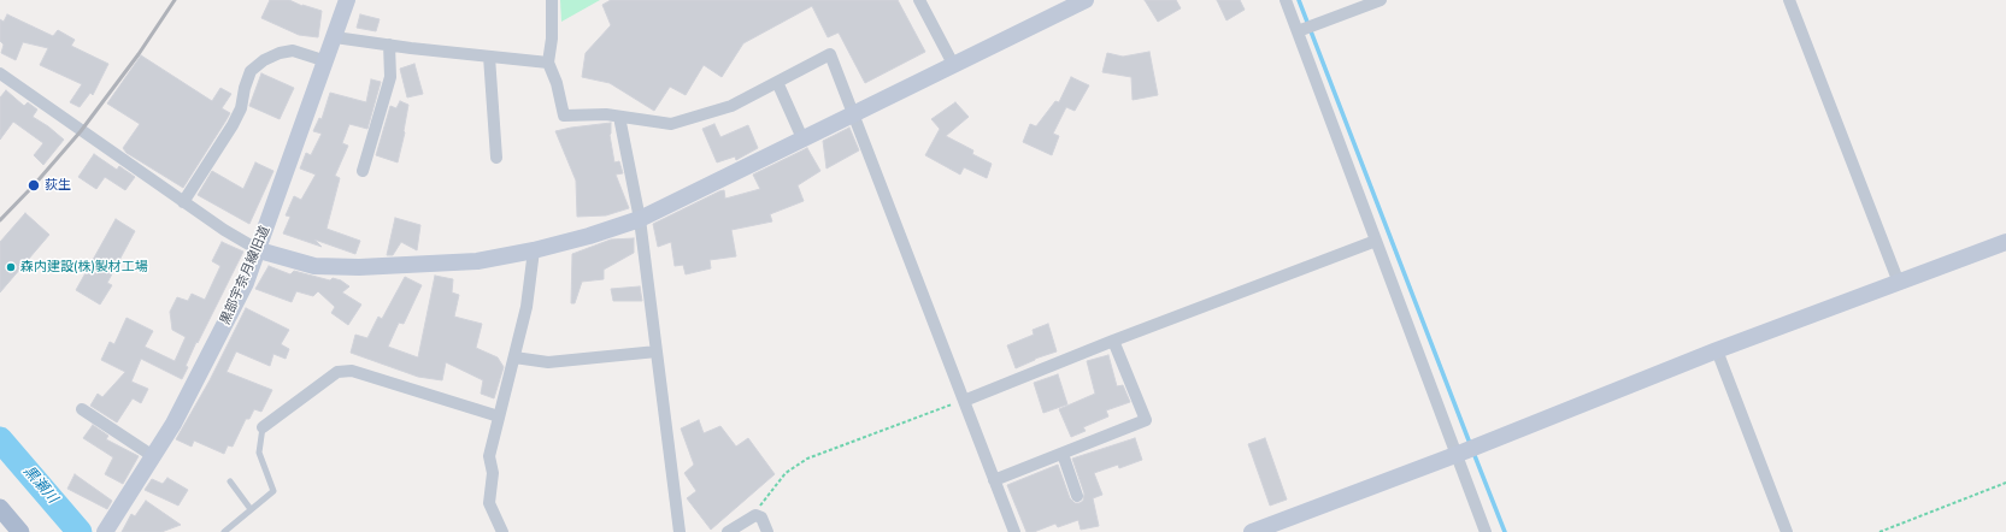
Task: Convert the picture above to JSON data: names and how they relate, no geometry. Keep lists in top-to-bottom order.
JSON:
{
  "streets": {
    "street": ["黒部宇奈月線旧道"]
  },
  "water": ["黒瀬川"],
  "places": ["荻生", "森内建設(株)製材工場"]
}
